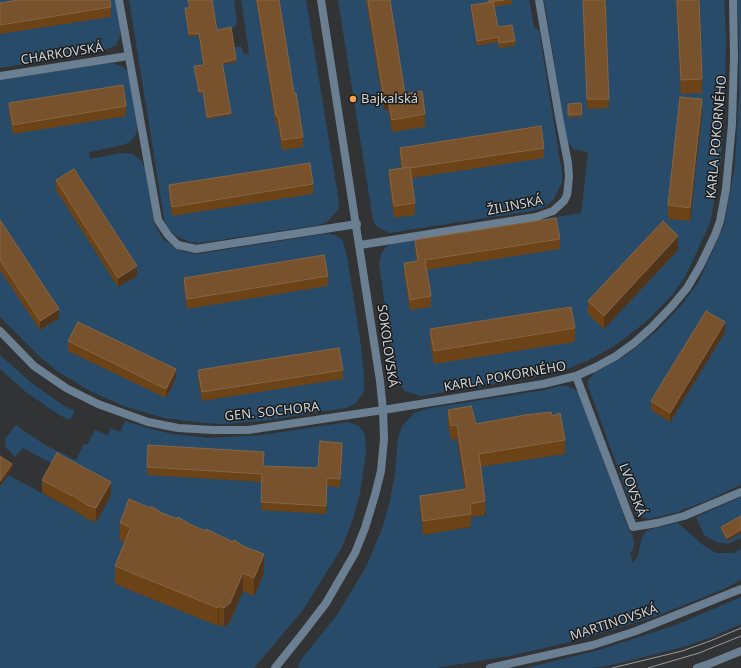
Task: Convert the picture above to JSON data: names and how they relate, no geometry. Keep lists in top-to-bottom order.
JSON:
{
  "streets": {
    "street": [
      "CHARKOVSKÁ",
      "KARLA POKORNÉHO",
      "ŽILINSKÁ",
      "SOKOLOVSKÁ",
      "GEN. SOCHORA",
      "LVOVSKÁ",
      "MARTINOVSKÁ"
    ]
  },
  "crossings": [
    ["KARLA POKORNÉHO", "SOKOLOVSKÁ"],
    ["KARLA POKORNÉHO", "GEN. SOCHORA"],
    ["KARLA POKORNÉHO", "LVOVSKÁ"],
    ["ŽILINSKÁ", "SOKOLOVSKÁ"],
    ["SOKOLOVSKÁ", "GEN. SOCHORA"]
  ],
  "places": ["Bajkalská"]
}
